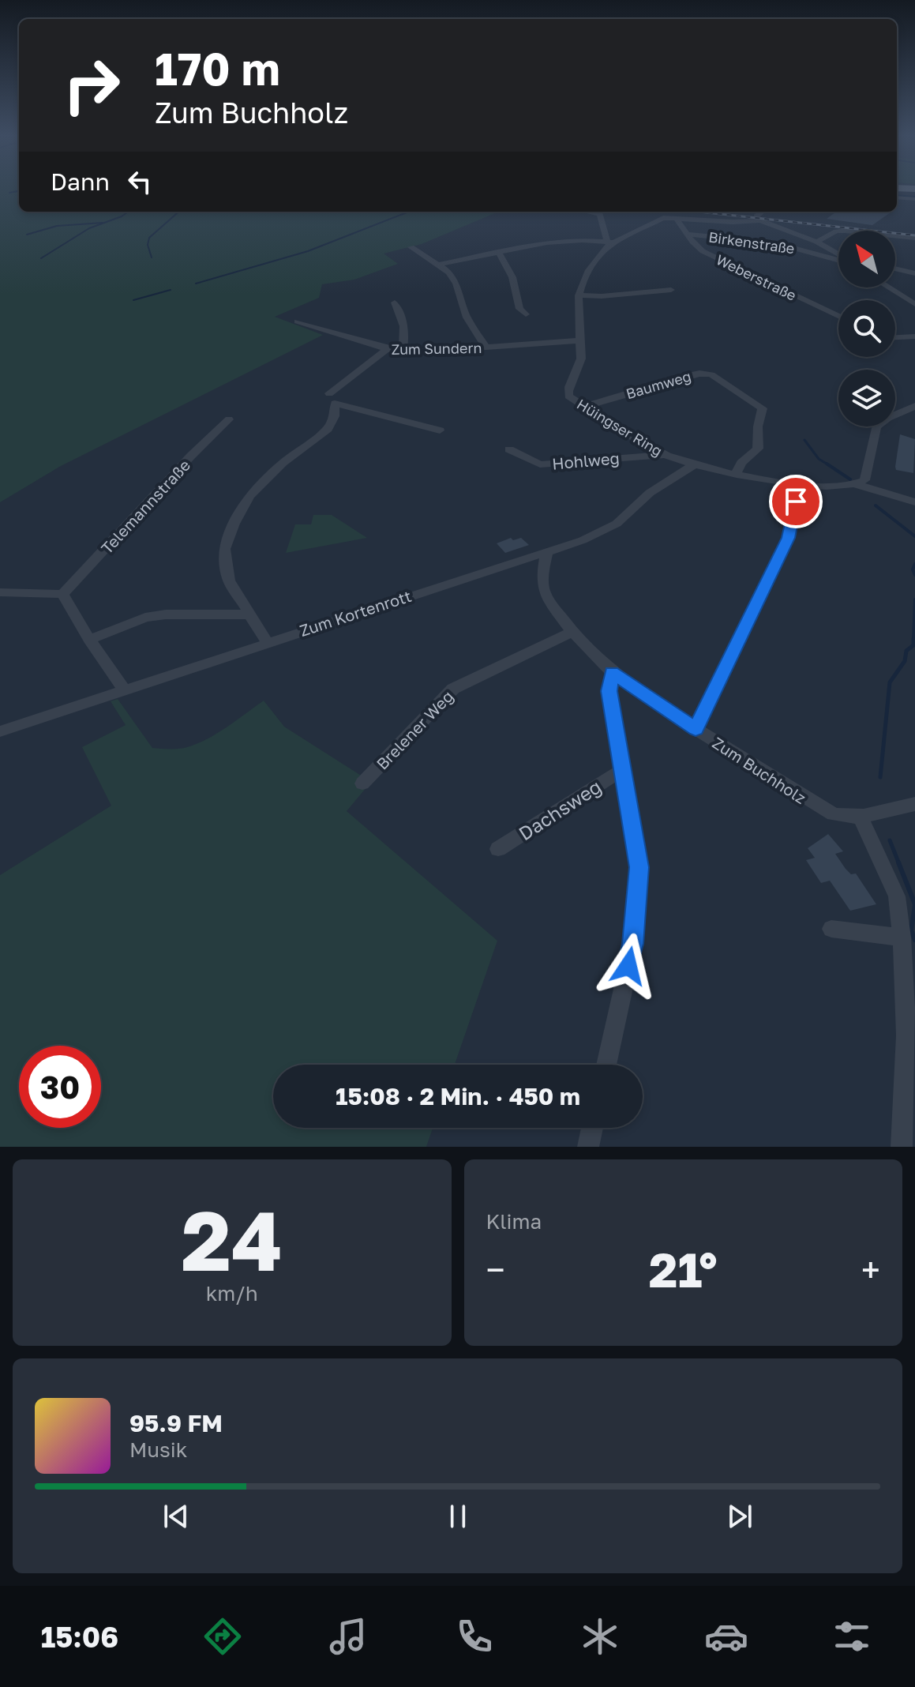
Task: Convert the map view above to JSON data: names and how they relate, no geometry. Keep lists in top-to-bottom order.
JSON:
{
  "streets": {
    "street": [
      "Birkenstraße",
      "Weberstraße",
      "Zum Sundern",
      "Baumweg",
      "Hüingser Ring",
      "Hohlweg",
      "Telemannstraße",
      "Zum Kortenrott",
      "Brelener Weg",
      "Zum Buchholz",
      "Dachsweg"
    ]
  },
  "crossings": [
    ["Birkenstraße", "Weberstraße"],
    ["Weberstraße", "Hüingser Ring"],
    ["Zum Sundern", "Hüingser Ring"],
    ["Baumweg", "Hüingser Ring"],
    ["Hüingser Ring", "Hohlweg"],
    ["Hüingser Ring", "Zum Kortenrott"],
    ["Zum Kortenrott", "Zum Buchholz"],
    ["Brelener Weg", "Zum Buchholz"]
  ],
  "north": "top left",
  "page": {
    "turn": ["170 m", "Zum Buchholz"],
    "then": "Dann",
    "limit": "30",
    "trip": "15:08 · 2 Min. · 450 m",
    "tile": [
      ["24", "km/h"],
      "Klima"
    ],
    "heat": ["−", "21°", "+"],
    "song": ["95.9 FM", "Musik"],
    "tabs": "15:06"
  }
}
